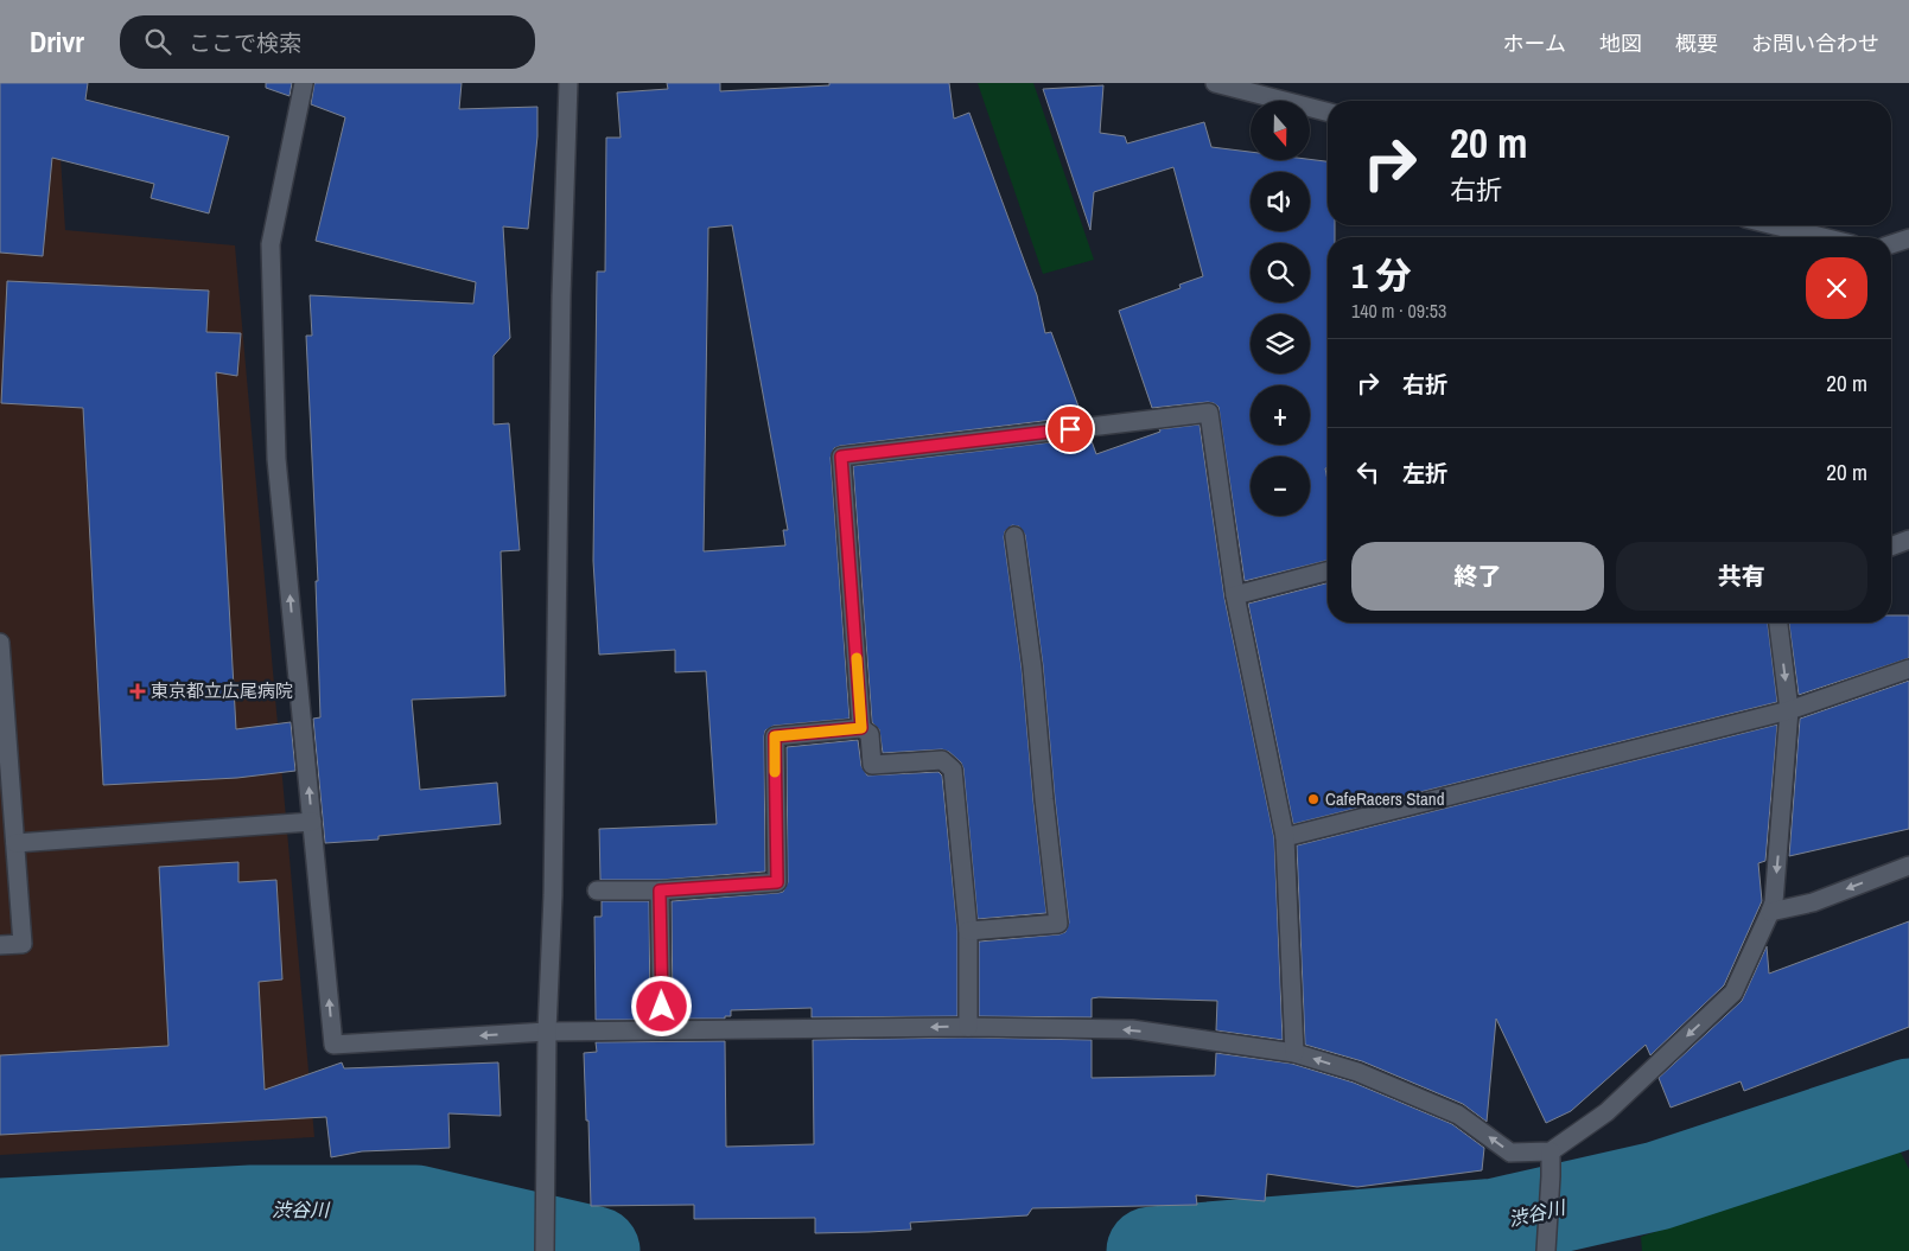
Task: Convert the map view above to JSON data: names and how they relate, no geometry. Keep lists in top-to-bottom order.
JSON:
{
  "water": ["渋谷川"],
  "places": {
    "health": ["東京都立広尾病院"],
    "other": ["CafeRacers Stand"]
  },
  "north": "bottom",
  "page": {
    "header": "Drivr",
    "search": "ここで検索",
    "nav": [
      "ホーム",
      "地図",
      "概要",
      "お問い合わせ"
    ],
    "map_buttons": ["+", "−"],
    "turn": ["20 m", "右折"],
    "heading": ["1 分", "140 m · 09:53"],
    "list": [
      {
        "name": "右折",
        "value": "20 m"
      },
      {
        "name": "左折",
        "value": "20 m"
      }
    ],
    "buttons": ["終了", "共有"]
  }
}
